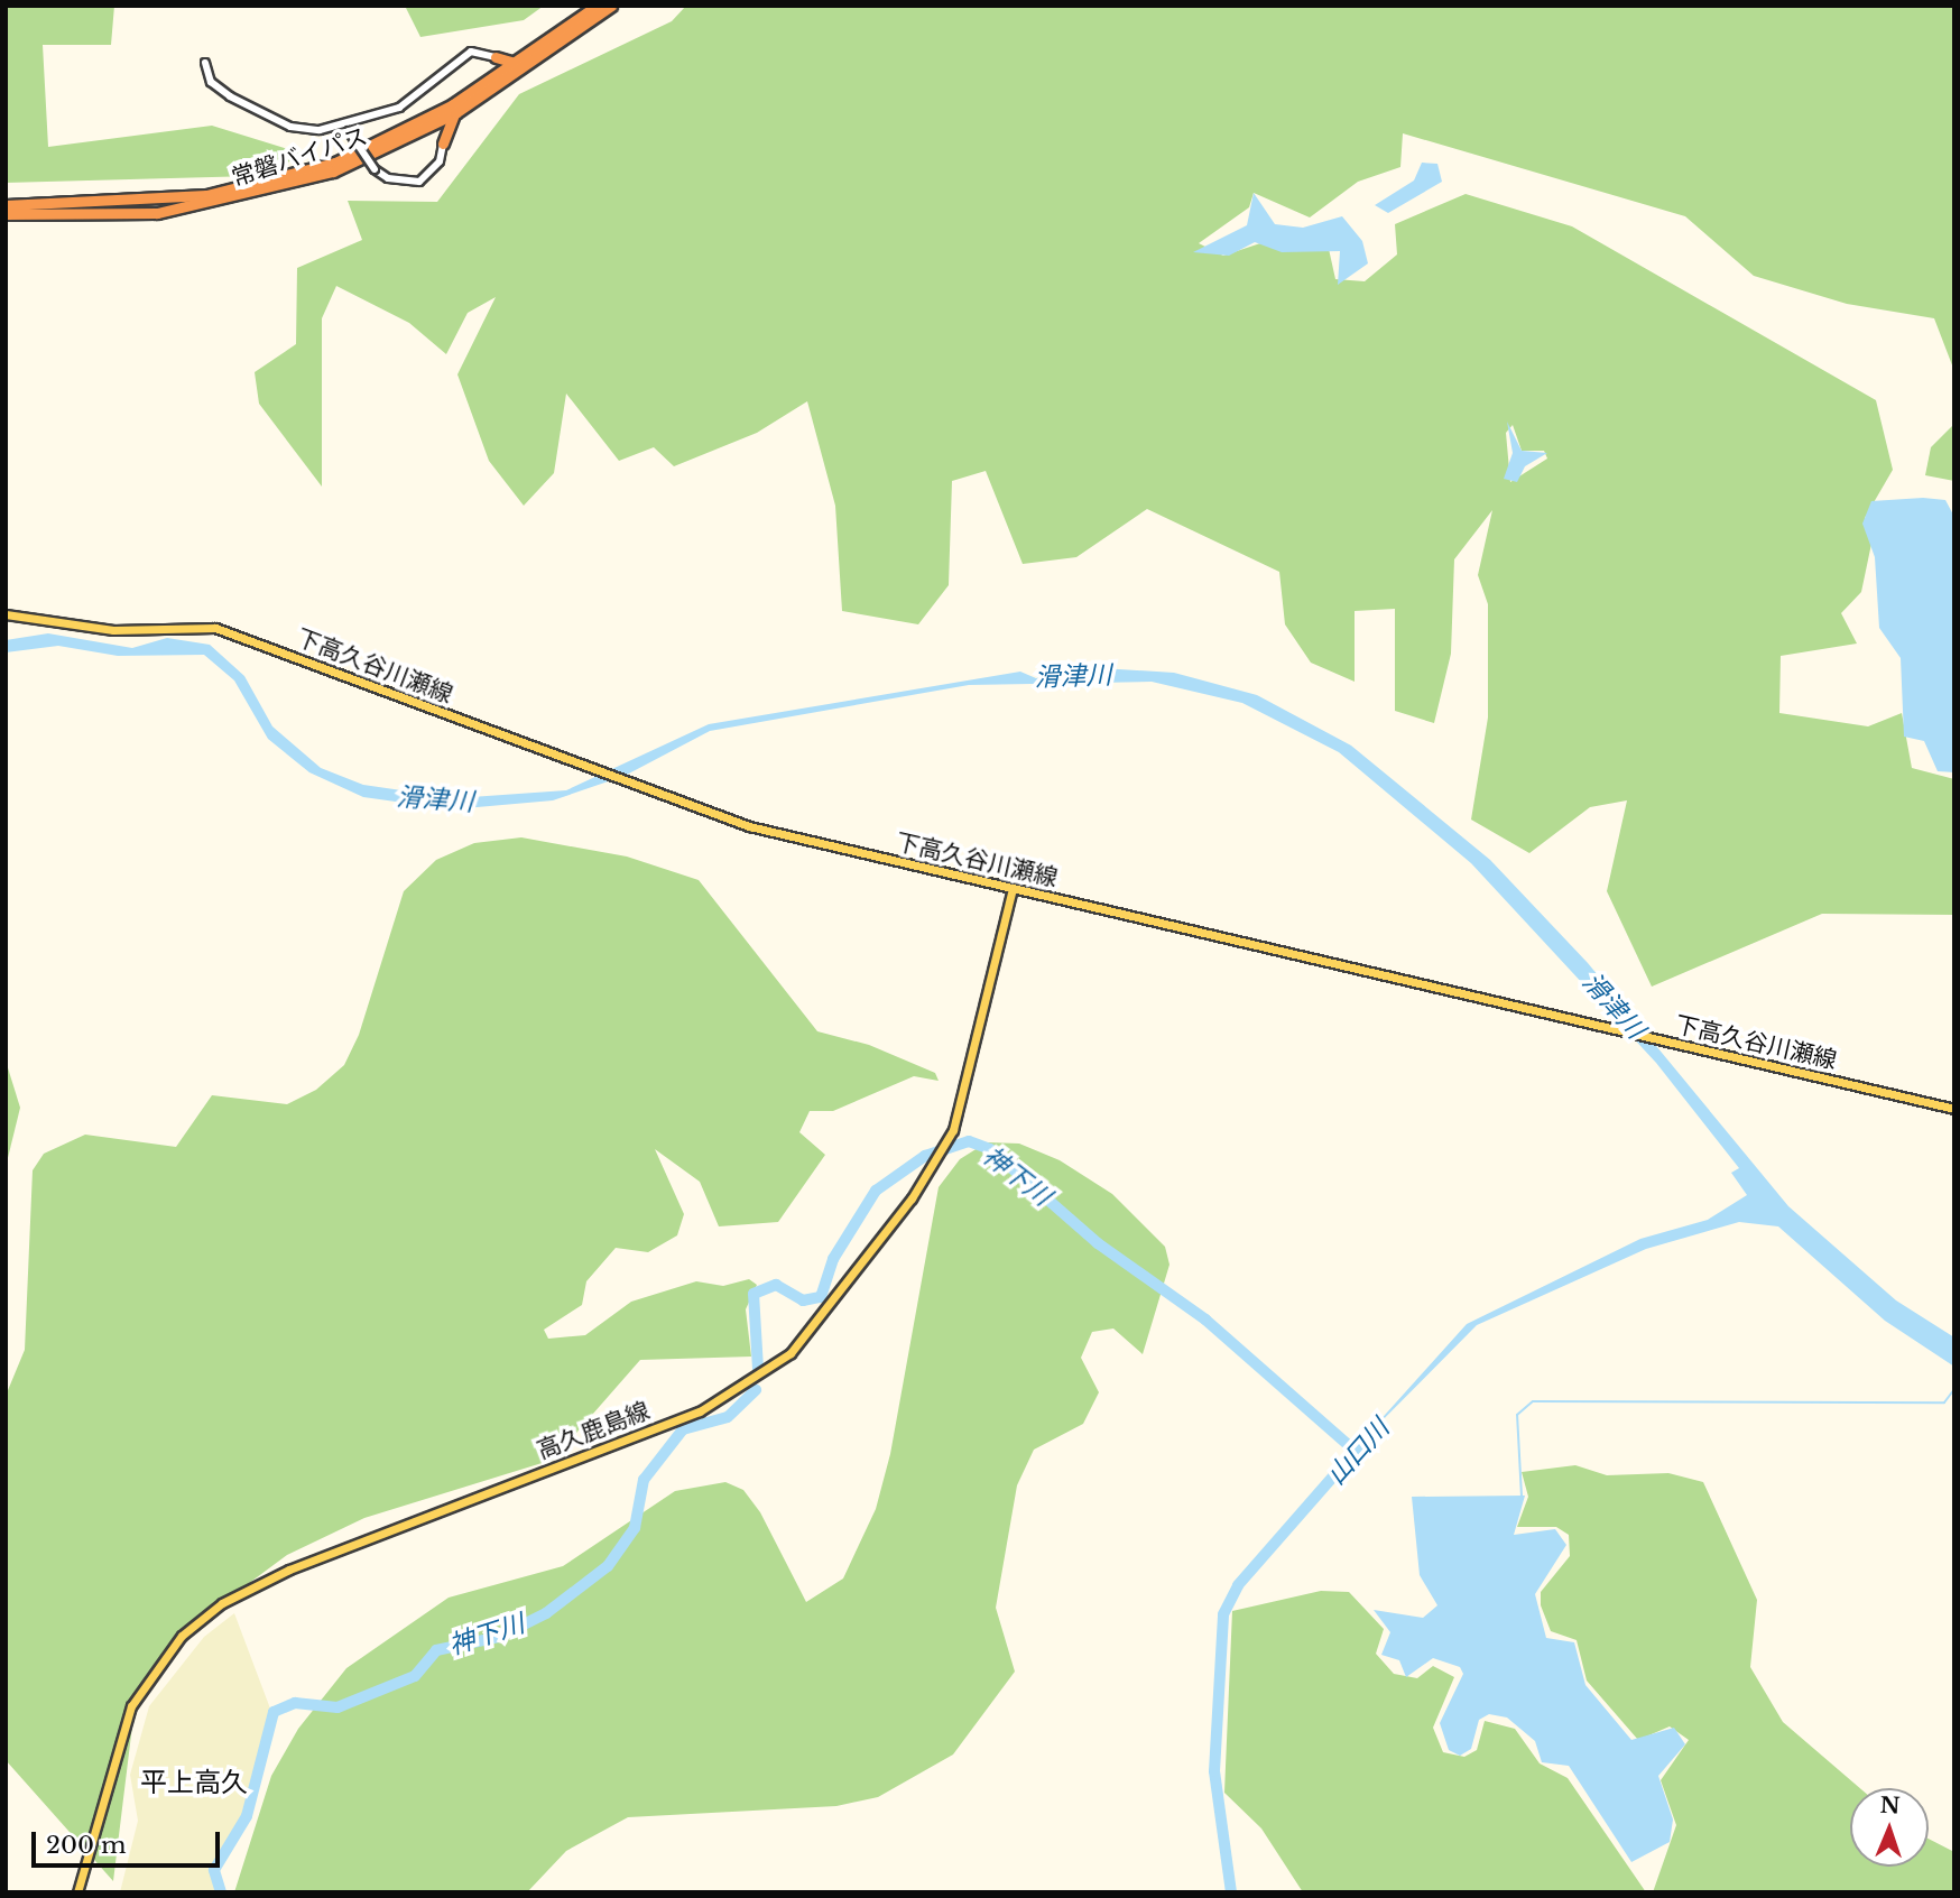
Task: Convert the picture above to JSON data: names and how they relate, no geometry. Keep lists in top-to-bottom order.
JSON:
{
  "streets": {
    "highway": ["常磐バイパス"],
    "main road": ["下高久谷川瀬線", "高久鹿島線"]
  },
  "crossings": [
    ["下高久谷川瀬線", "高久鹿島線"]
  ],
  "districts": ["平上高久"],
  "water": ["滑津川", "神下川", "山口川"],
  "scale_bar": "200 m",
  "north": "top"
}
